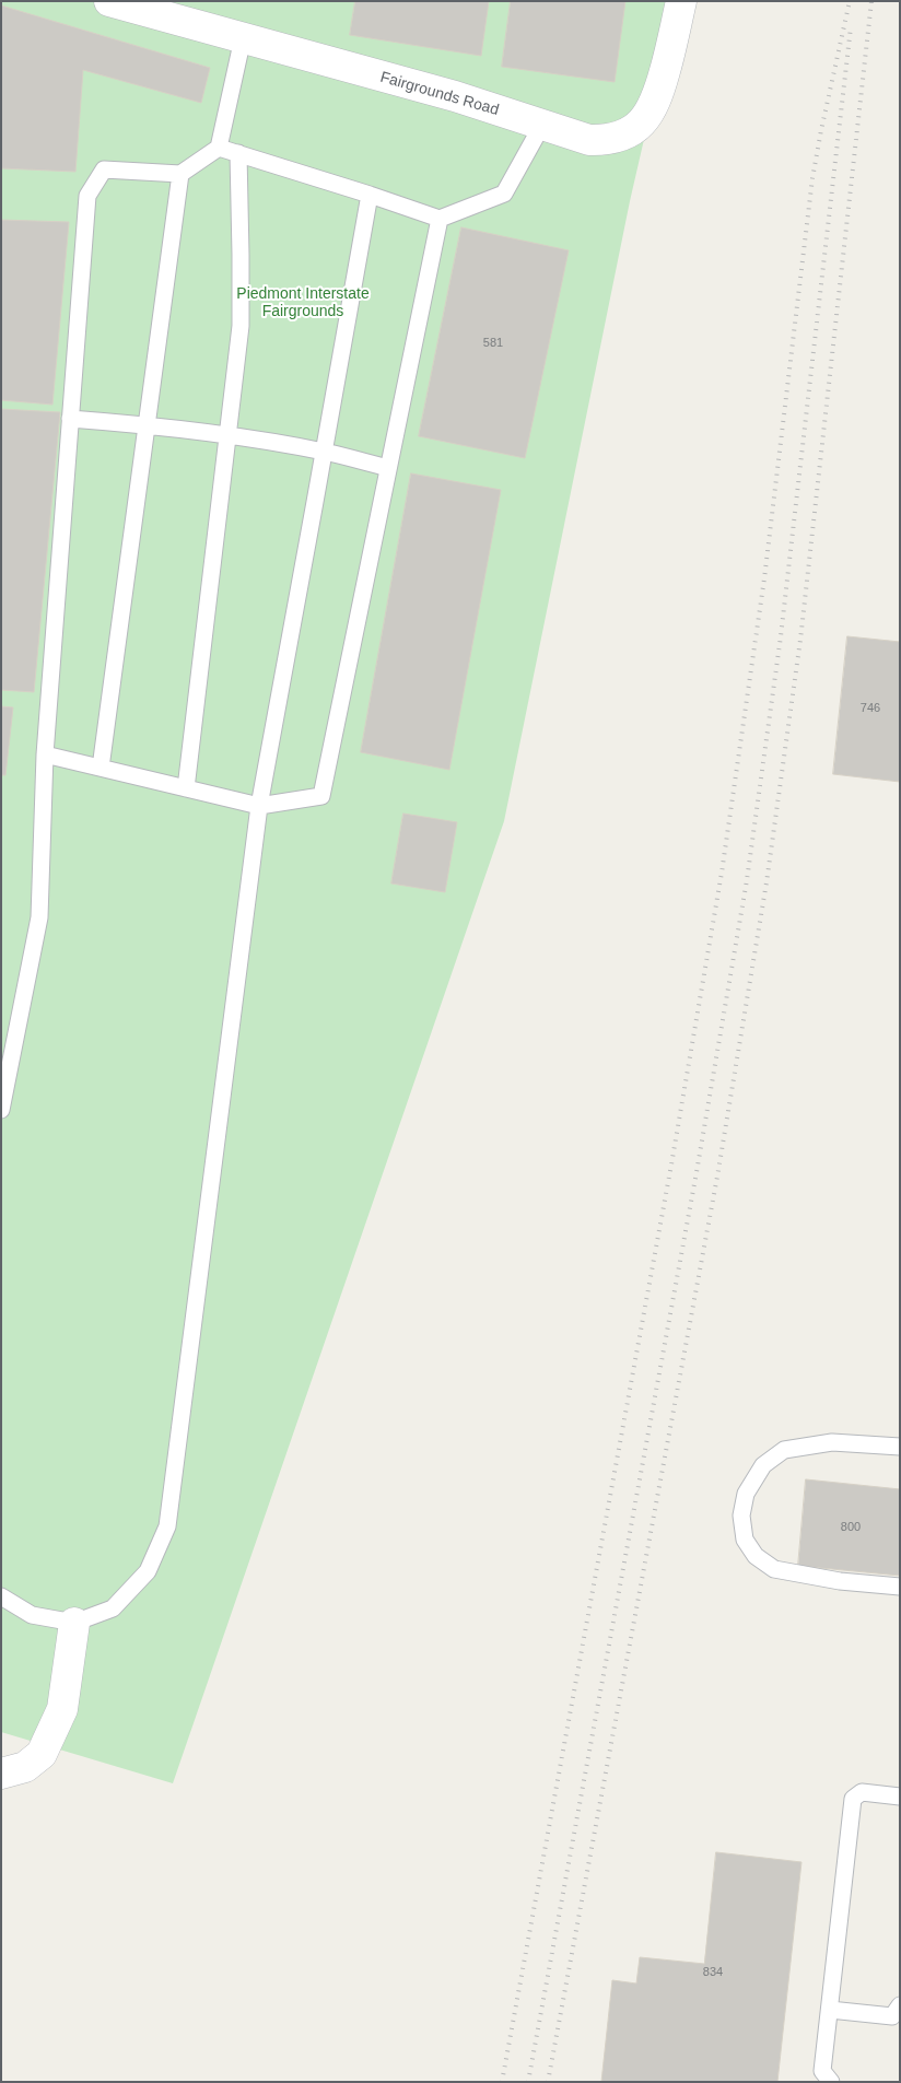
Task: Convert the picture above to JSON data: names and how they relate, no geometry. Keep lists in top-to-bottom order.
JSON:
{
  "streets": {
    "street": ["Fairgrounds Road"]
  },
  "parks": ["Piedmont Interstate Fairgrounds"],
  "house_numbers": [
    "581",
    "746",
    "800",
    "834"
  ]
}
